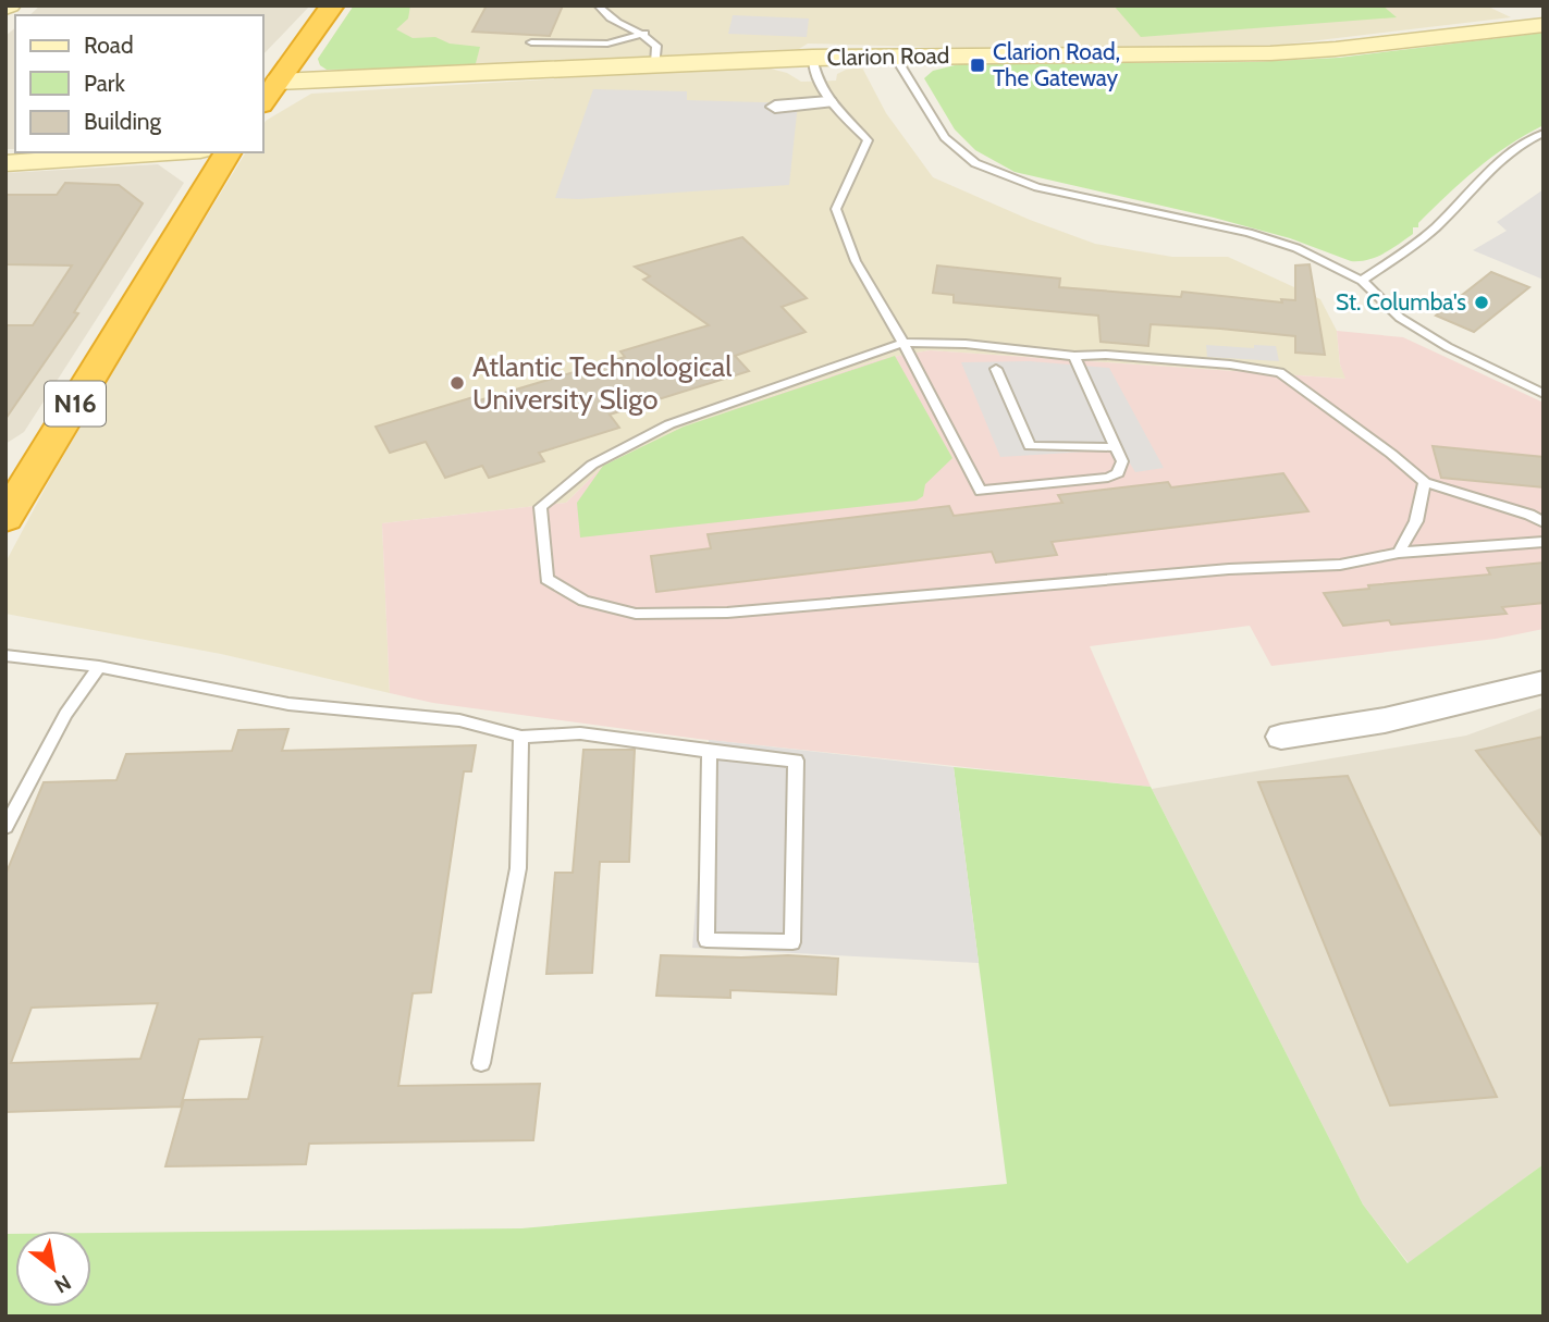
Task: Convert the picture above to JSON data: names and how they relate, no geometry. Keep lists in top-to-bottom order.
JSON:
{
  "streets": {
    "highway": ["N16"],
    "street": ["Clarion Road"]
  },
  "places": {
    "transit": ["Clarion Road, The Gateway"],
    "other": ["St. Columba's", "Atlantic Technological University Sligo"]
  },
  "legend": ["Road", "Park", "Building"],
  "north": "bottom right"
}
